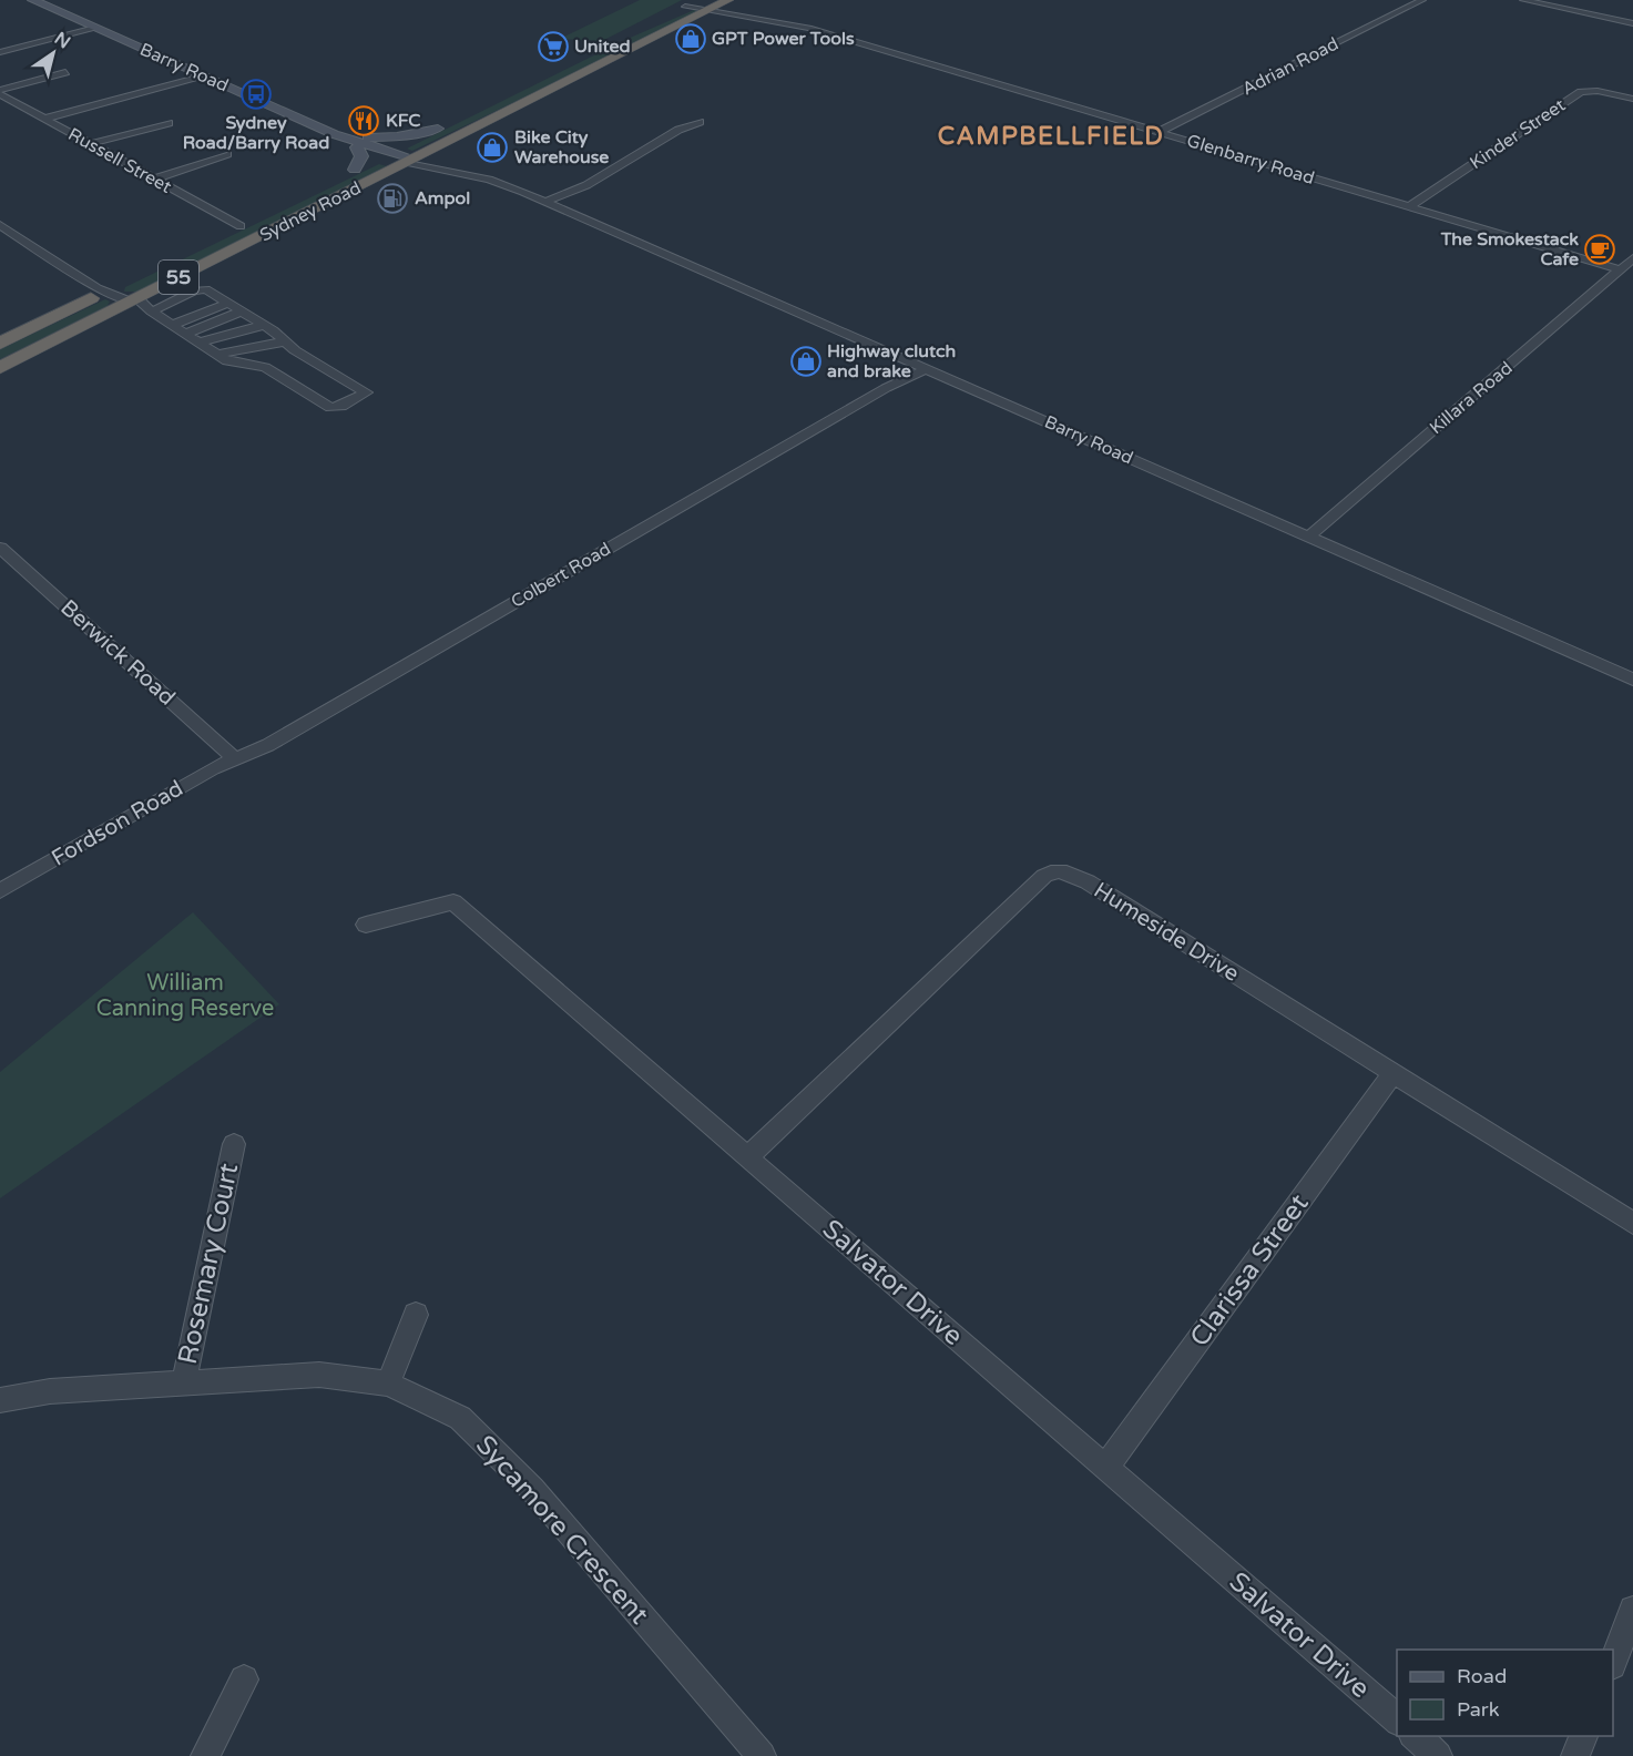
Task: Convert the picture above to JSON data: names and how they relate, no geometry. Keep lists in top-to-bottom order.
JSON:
{
  "streets": {
    "highway": ["Sydney Road", "55"],
    "main road": ["Barry Road"],
    "street": [
      "Adrian Road",
      "Kinder Street",
      "Glenbarry Road",
      "Russell Street",
      "Killara Road",
      "Colbert Road",
      "Berwick Road",
      "Fordson Road",
      "Humeside Drive",
      "Rosemary Court",
      "Clarissa Street",
      "Salvator Drive",
      "Sycamore Crescent"
    ]
  },
  "crossings": [
    ["Adrian Road", "Glenbarry Road"],
    ["Barry Road", "Sydney Road"],
    ["Barry Road", "Killara Road"],
    ["Barry Road", "Colbert Road"],
    ["Kinder Street", "Glenbarry Road"],
    ["Glenbarry Road", "Sydney Road"],
    ["Glenbarry Road", "Killara Road"],
    ["Russell Street", "Sydney Road"],
    ["Colbert Road", "Berwick Road"],
    ["Colbert Road", "Fordson Road"],
    ["Berwick Road", "Fordson Road"],
    ["Humeside Drive", "Clarissa Street"],
    ["Humeside Drive", "Salvator Drive"],
    ["Rosemary Court", "Sycamore Crescent"],
    ["Clarissa Street", "Salvator Drive"]
  ],
  "districts": ["CAMPBELLFIELD"],
  "parks": ["William Canning Reserve"],
  "places": {
    "shop": ["GPT Power Tools", "Bike City Warehouse", "Highway clutch and brake"],
    "supermarket": ["United"],
    "bus stop": ["Sydney Road/Barry Road"],
    "restaurant": ["KFC"],
    "fuel station": ["Ampol"],
    "cafe": ["The Smokestack Cafe"]
  },
  "legend": ["Road", "Park"],
  "north": "top right"
}
